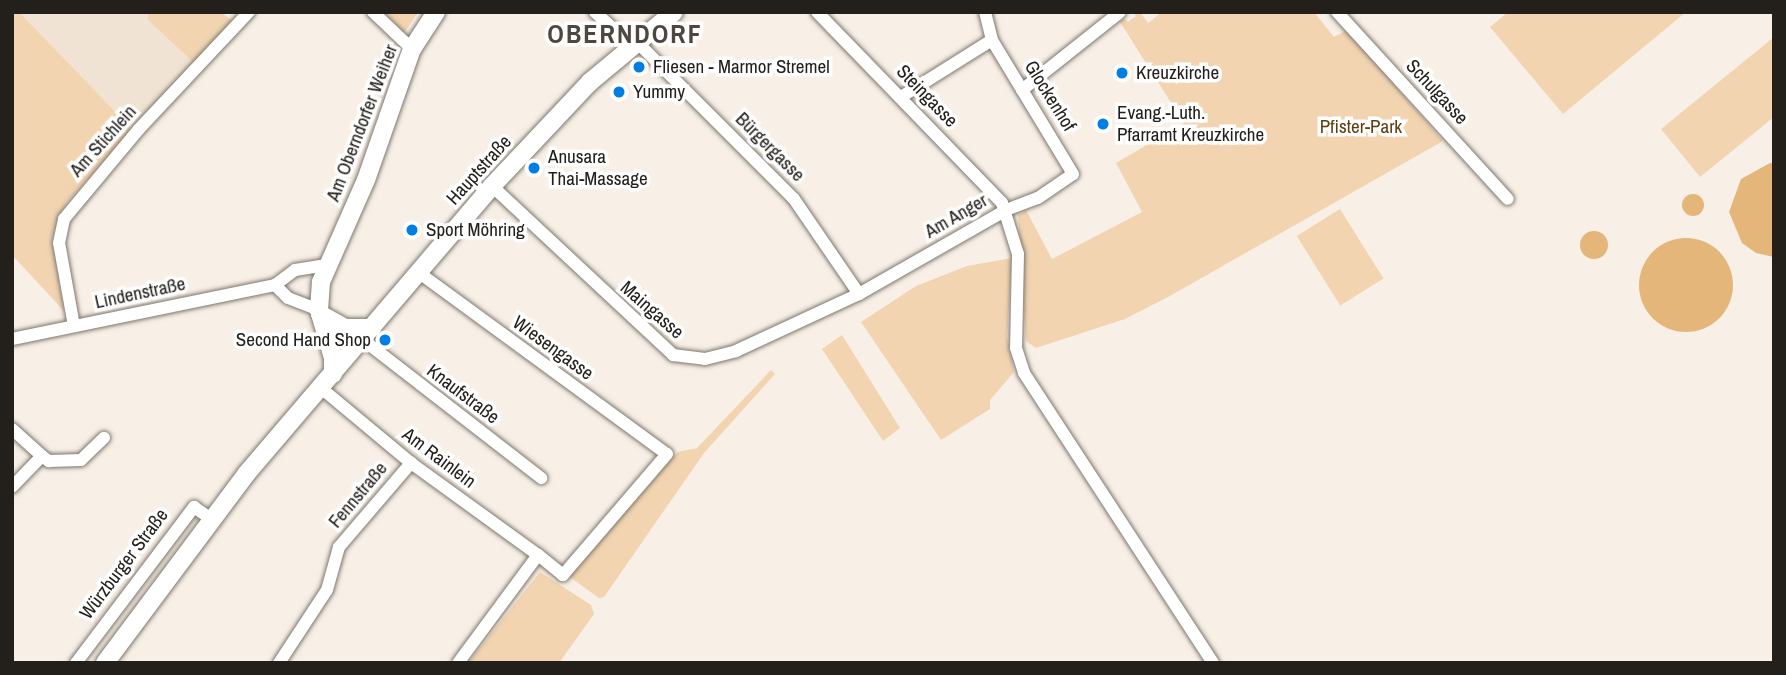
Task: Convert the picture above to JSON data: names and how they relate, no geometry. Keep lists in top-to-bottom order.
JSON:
{
  "streets": {
    "main road": ["Am Oberndorfer Weiher", "Hauptstraße"],
    "street": [
      "Schulgasse",
      "Steingasse",
      "Glockenhof",
      "Am Stichlein",
      "Bürgergasse",
      "Am Anger",
      "Lindenstraße",
      "Maingasse",
      "Wiesengasse",
      "Knaufstraße",
      "Am Rainlein",
      "Fennstraße",
      "Würzburger Straße"
    ]
  },
  "crossings": [
    ["Steingasse", "Am Anger"],
    ["Glockenhof", "Am Anger"],
    ["Am Oberndorfer Weiher", "Hauptstraße"],
    ["Am Oberndorfer Weiher", "Lindenstraße"],
    ["Am Oberndorfer Weiher", "Am Rainlein"],
    ["Am Stichlein", "Lindenstraße"],
    ["Bürgergasse", "Hauptstraße"],
    ["Bürgergasse", "Am Anger"],
    ["Bürgergasse", "Maingasse"],
    ["Hauptstraße", "Maingasse"],
    ["Hauptstraße", "Wiesengasse"],
    ["Hauptstraße", "Knaufstraße"],
    ["Hauptstraße", "Am Rainlein"],
    ["Am Anger", "Maingasse"],
    ["Wiesengasse", "Am Rainlein"],
    ["Am Rainlein", "Fennstraße"]
  ],
  "districts": ["OBERNDORF"],
  "parks": ["Pfister-Park"],
  "places": [
    "Fliesen - Marmor Stremel",
    "Kreuzkirche",
    "Yummy",
    "Evang.-Luth. Pfarramt Kreuzkirche",
    "Anusara Thai-Massage",
    "Sport Möhring",
    "Second Hand Shop"
  ]
}
